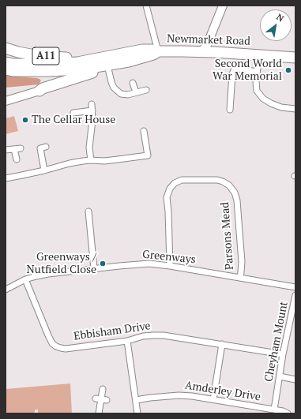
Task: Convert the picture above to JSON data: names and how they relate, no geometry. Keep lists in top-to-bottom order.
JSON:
{
  "streets": {
    "highway": ["Newmarket Road", "A11"],
    "street": [
      "Parsons Mead",
      "Greenways",
      "Ebbisham Drive",
      "Cheyham Mount",
      "Amderley Drive"
    ]
  },
  "crossings": [
    ["Newmarket Road", "A11"],
    ["Parsons Mead", "Greenways"],
    ["Greenways", "Ebbisham Drive"],
    ["Ebbisham Drive", "Cheyham Mount"],
    ["Cheyham Mount", "Amderley Drive"]
  ],
  "places": ["Second World War Memorial", "The Cellar House", "Greenways / Nutfield Close"],
  "north": "top right"
}
